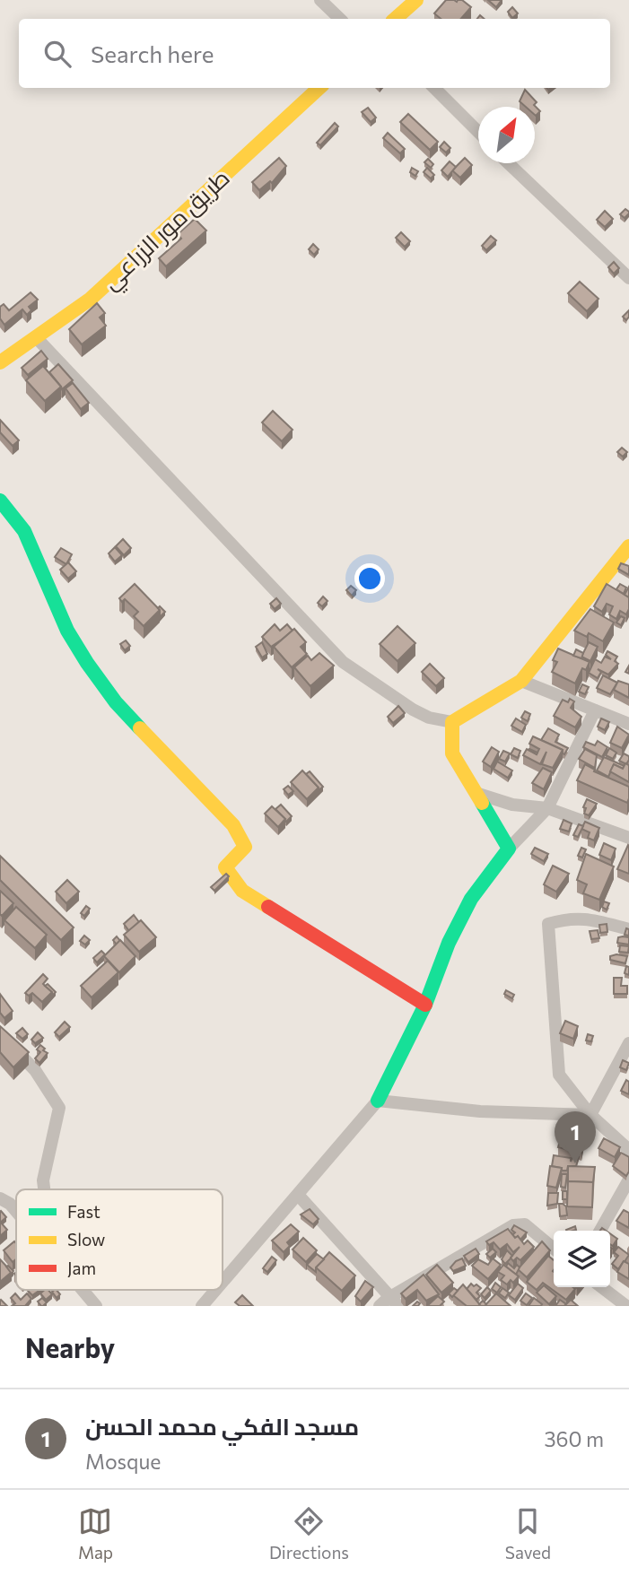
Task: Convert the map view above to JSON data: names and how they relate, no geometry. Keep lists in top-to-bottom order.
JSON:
{
  "streets": {
    "street": ["طريق مور الزراعي"]
  },
  "legend": ["Fast", "Slow", "Jam"],
  "north": "top right",
  "page": {
    "search": "Search here",
    "pins": "1",
    "heading": "Nearby",
    "list": [
      {
        "mark": "1",
        "name": "مسجد الفكي محمد الحسن",
        "note": "Mosque",
        "value": "360 m"
      }
    ],
    "nav": ["Map", "Directions", "Saved"]
  }
}
